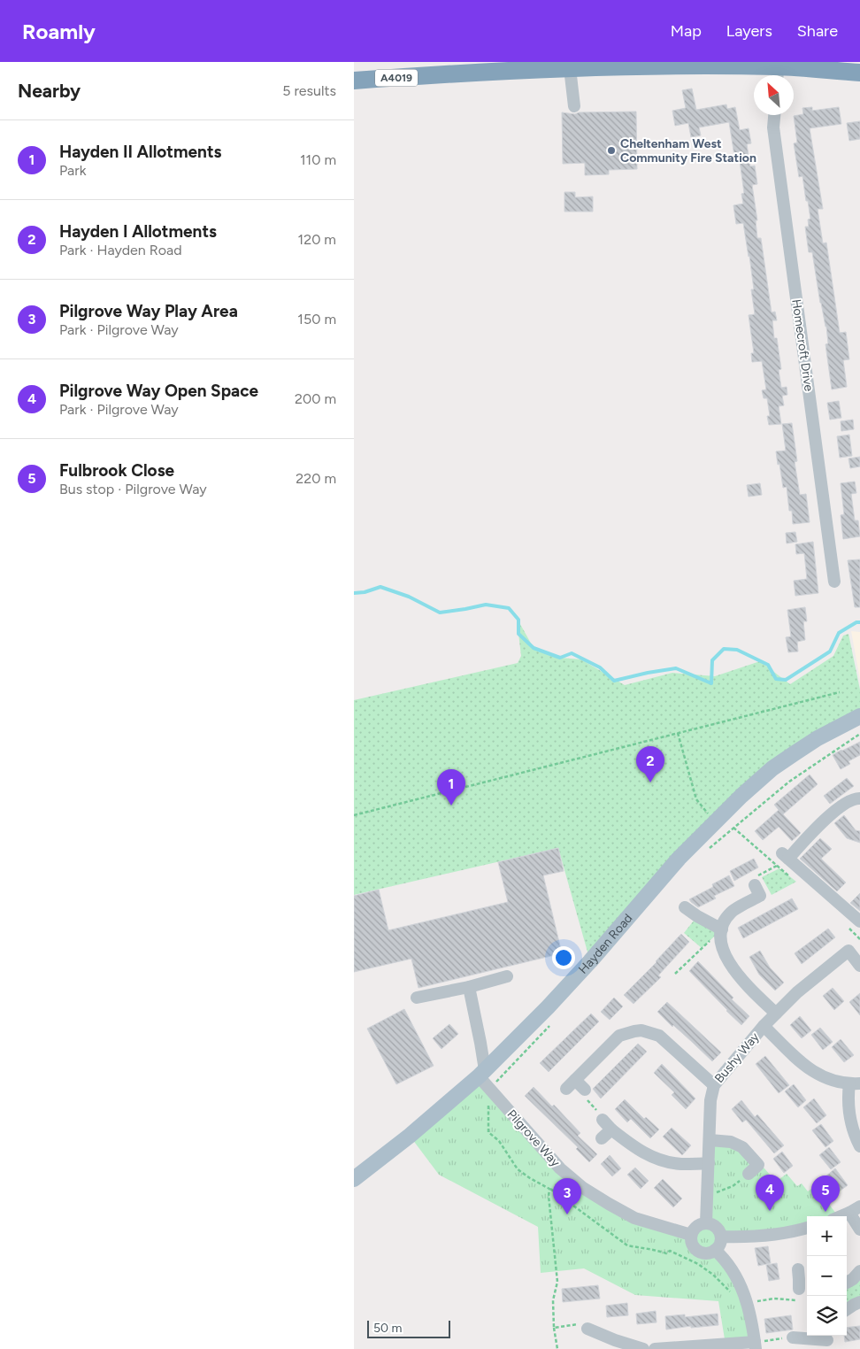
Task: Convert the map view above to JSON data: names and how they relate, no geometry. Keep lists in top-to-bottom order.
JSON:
{
  "streets": {
    "highway": ["A4019"],
    "main road": ["Hayden Road"],
    "street": ["Homecroft Drive", "Bushy Way", "Pilgrove Way"]
  },
  "crossings": [
    ["Hayden Road", "Pilgrove Way"],
    ["Bushy Way", "Pilgrove Way"]
  ],
  "places": ["Cheltenham West Community Fire Station"],
  "scale_bar": "50 m",
  "north": "top left",
  "page": {
    "header": "Roamly",
    "nav": ["Map", "Layers", "Share"],
    "heading": ["Nearby", "5 results"],
    "list": [
      {
        "mark": "1",
        "name": "Hayden II Allotments",
        "note": "Park",
        "value": "110 m"
      },
      {
        "mark": "2",
        "name": "Hayden I Allotments",
        "note": "Park · Hayden Road",
        "value": "120 m"
      },
      {
        "mark": "3",
        "name": "Pilgrove Way Play Area",
        "note": "Park · Pilgrove Way",
        "value": "150 m"
      },
      {
        "mark": "4",
        "name": "Pilgrove Way Open Space",
        "note": "Park · Pilgrove Way",
        "value": "200 m"
      },
      {
        "mark": "5",
        "name": "Fulbrook Close",
        "note": "Bus stop · Pilgrove Way",
        "value": "220 m"
      }
    ],
    "pins": [
      "2",
      "1",
      "4",
      "5",
      "3"
    ],
    "map_buttons": ["+", "−"],
    "scale": "50 m"
  }
}
